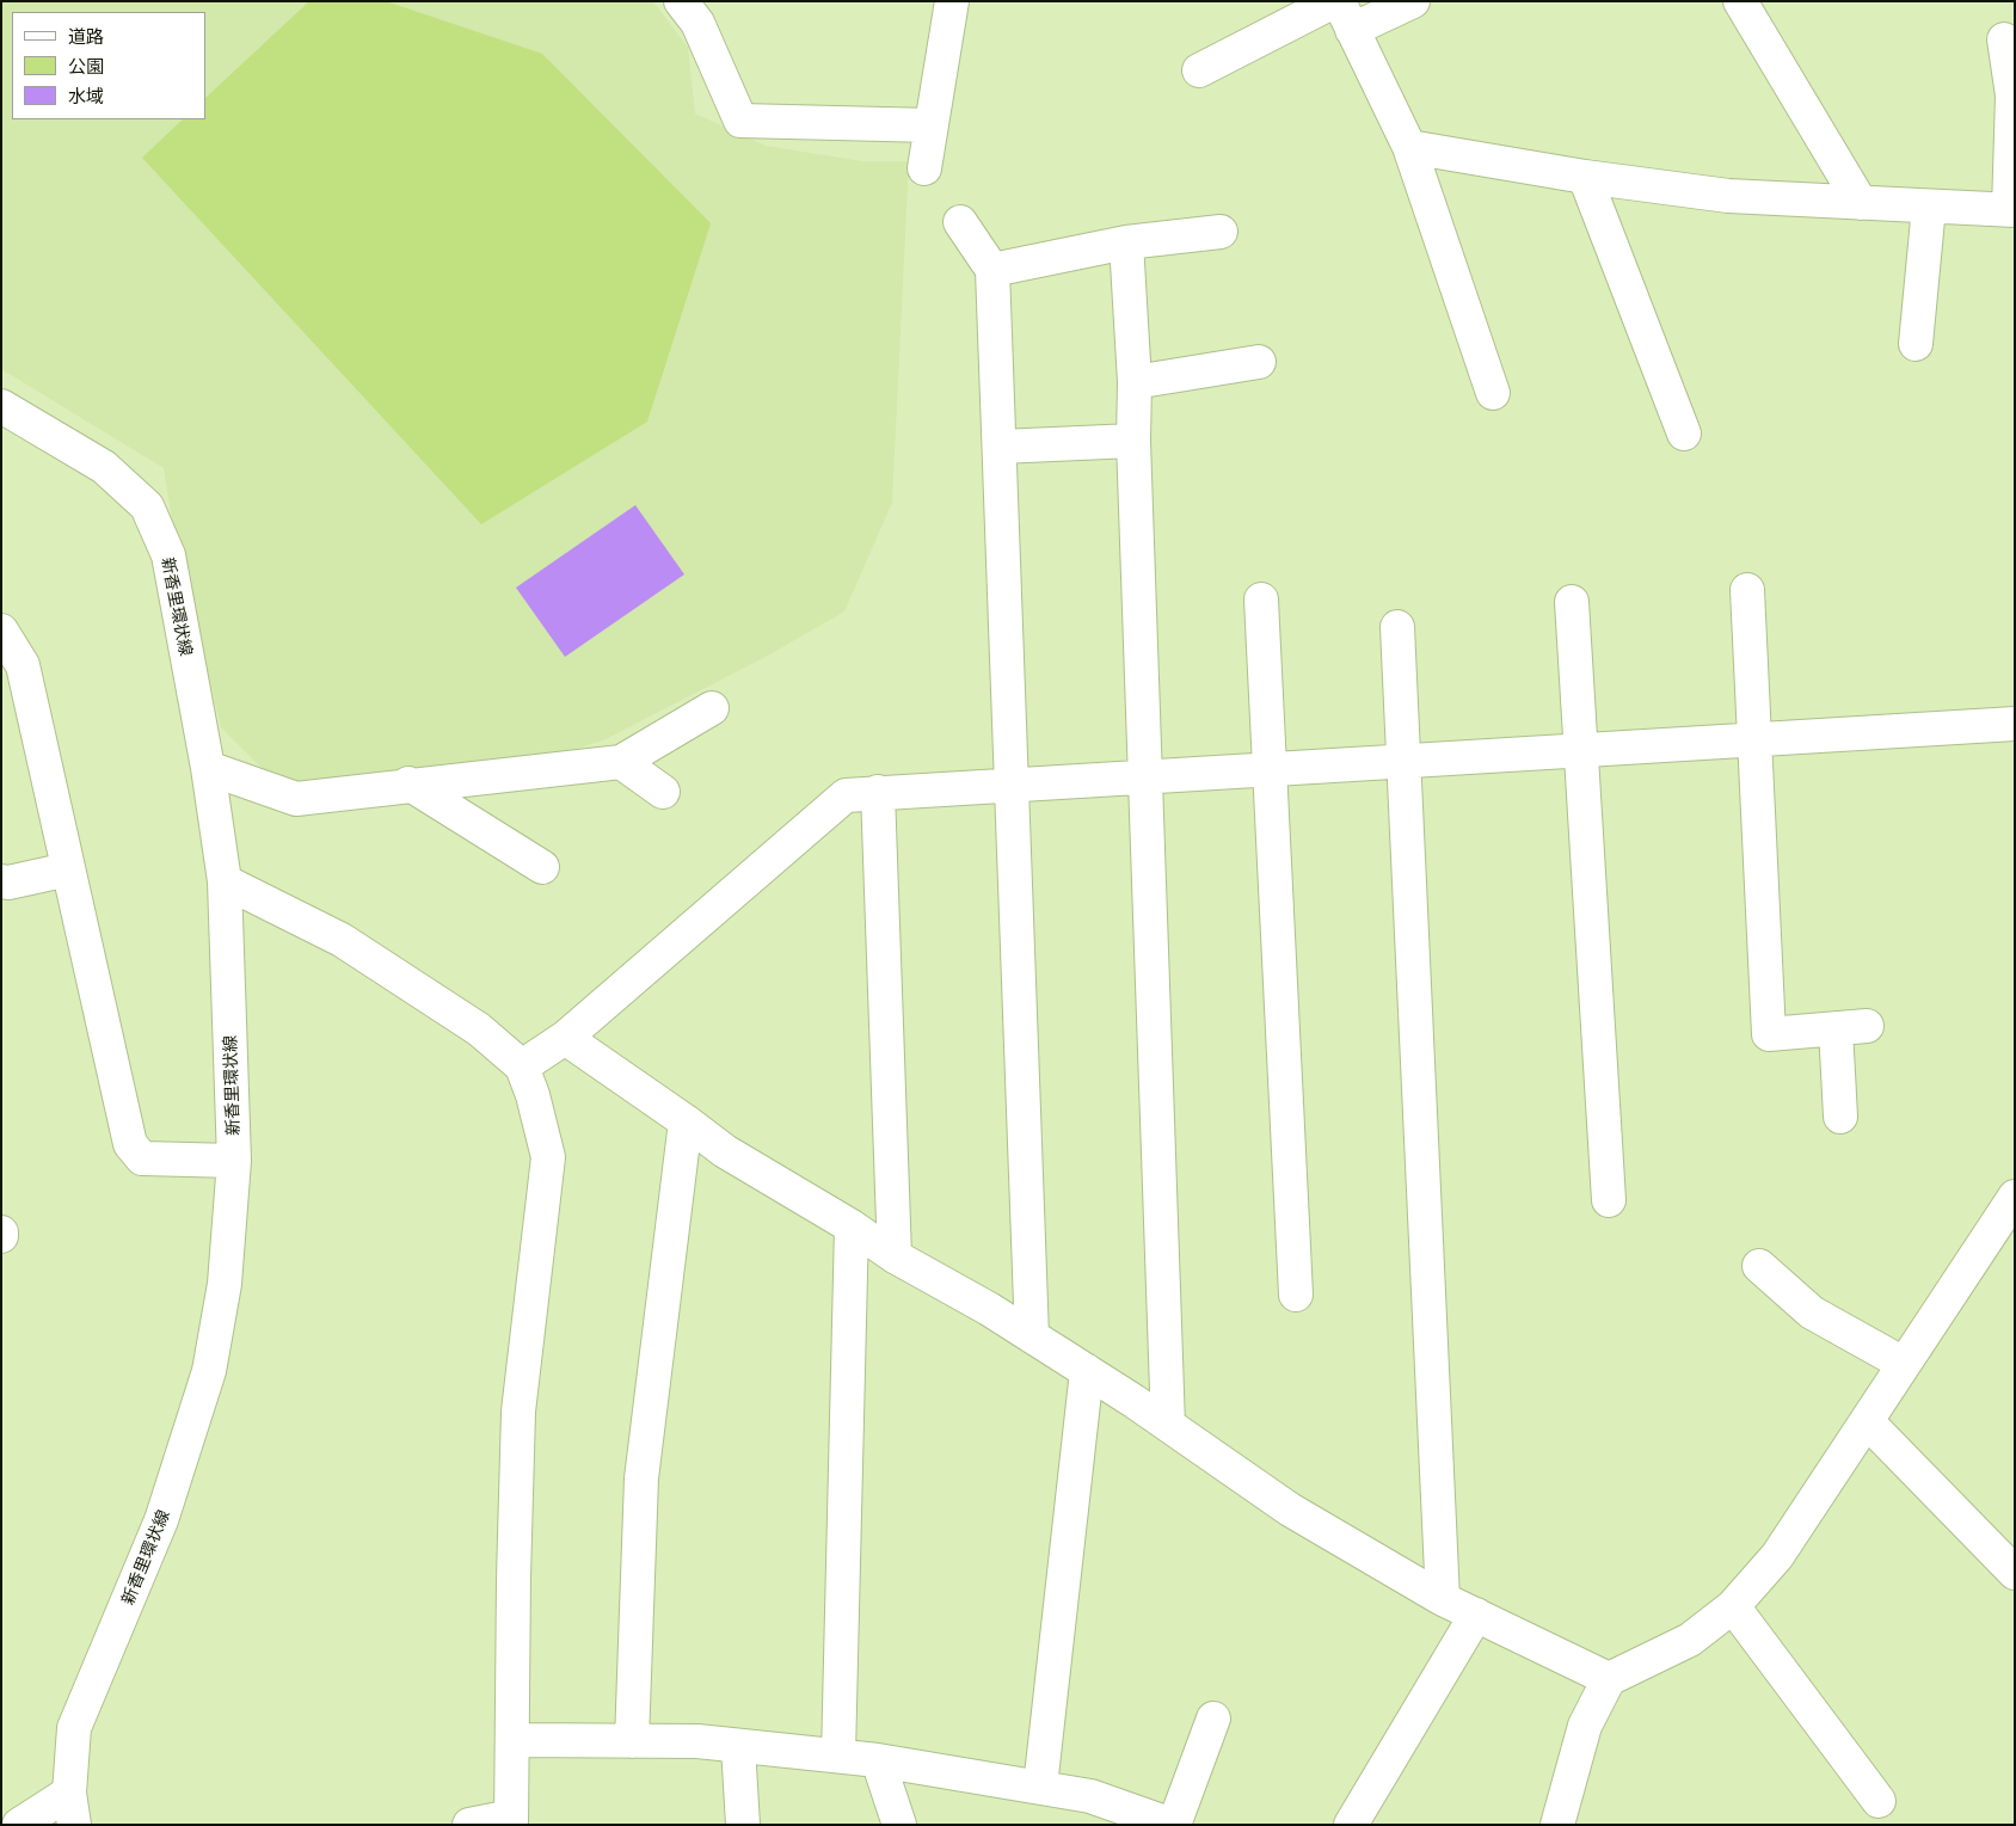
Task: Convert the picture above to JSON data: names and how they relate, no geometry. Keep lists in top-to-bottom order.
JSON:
{
  "streets": {
    "street": ["新香里環状線"]
  },
  "legend": ["道路", "公園", "水域"]
}
